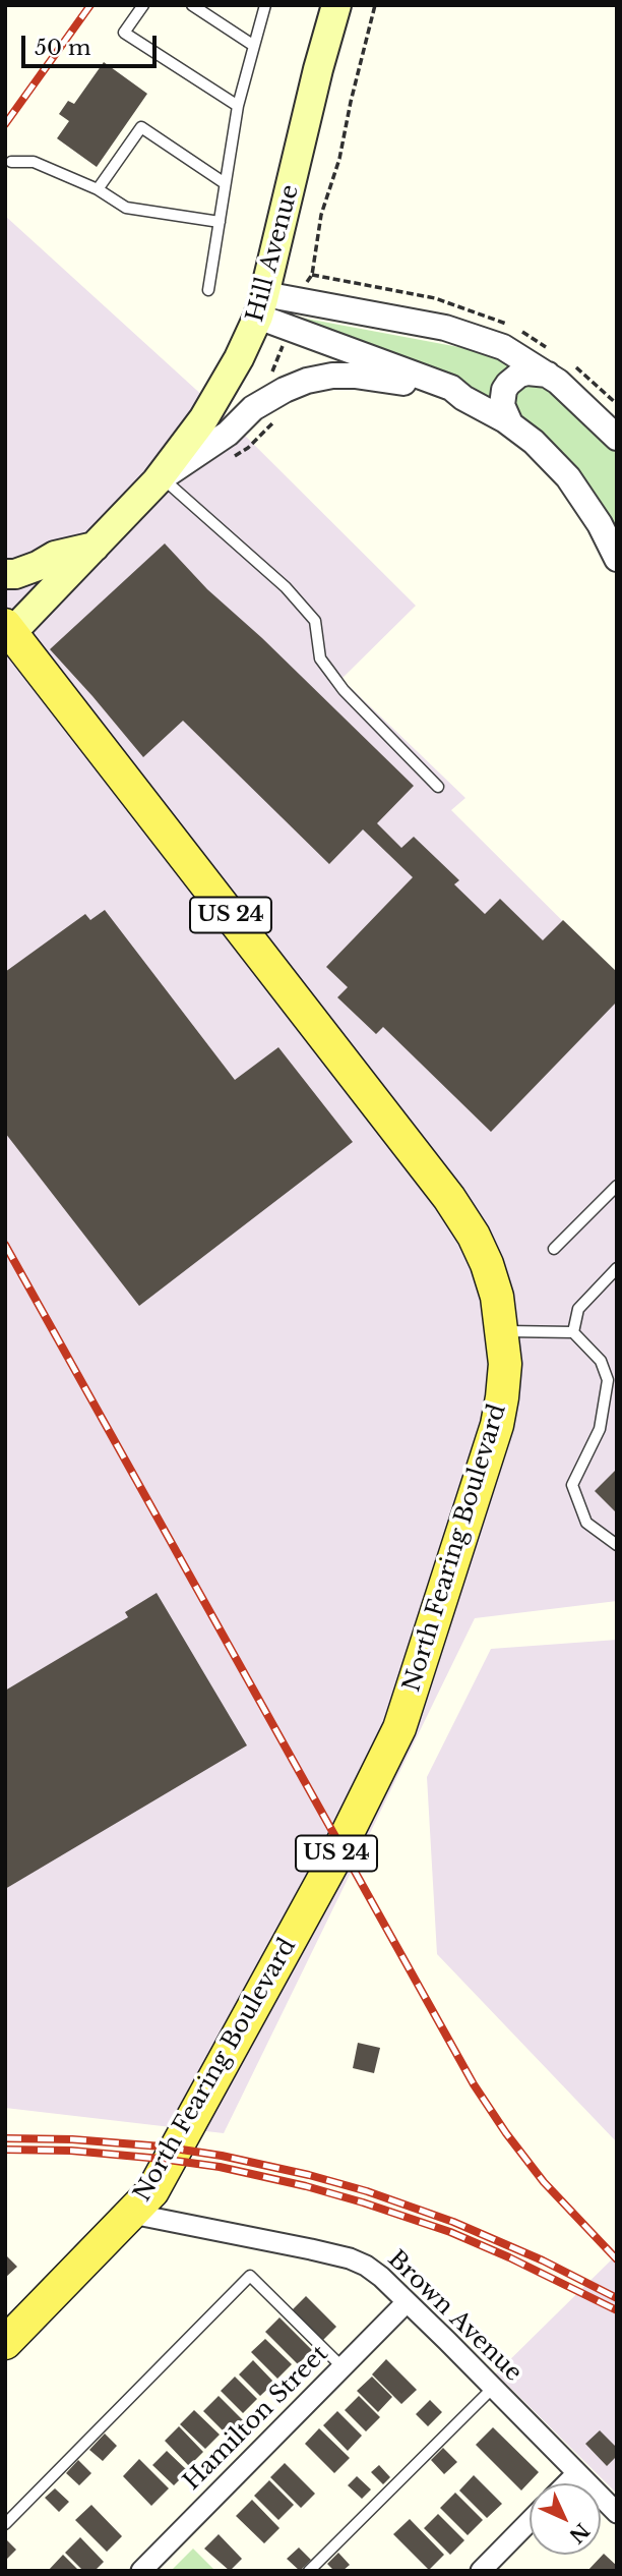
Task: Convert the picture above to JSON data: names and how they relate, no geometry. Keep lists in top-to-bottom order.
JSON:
{
  "streets": {
    "main road": ["Hill Avenue", "US 24", "North Fearing Boulevard"],
    "street": ["Brown Avenue", "Hamilton Street"]
  },
  "crossings": [
    ["Hill Avenue", "North Fearing Boulevard"],
    ["US 24", "North Fearing Boulevard"],
    ["US 24", "Brown Avenue"],
    ["North Fearing Boulevard", "Brown Avenue"],
    ["Brown Avenue", "Hamilton Street"]
  ],
  "scale_bar": "50 m",
  "north": "bottom right"
}
